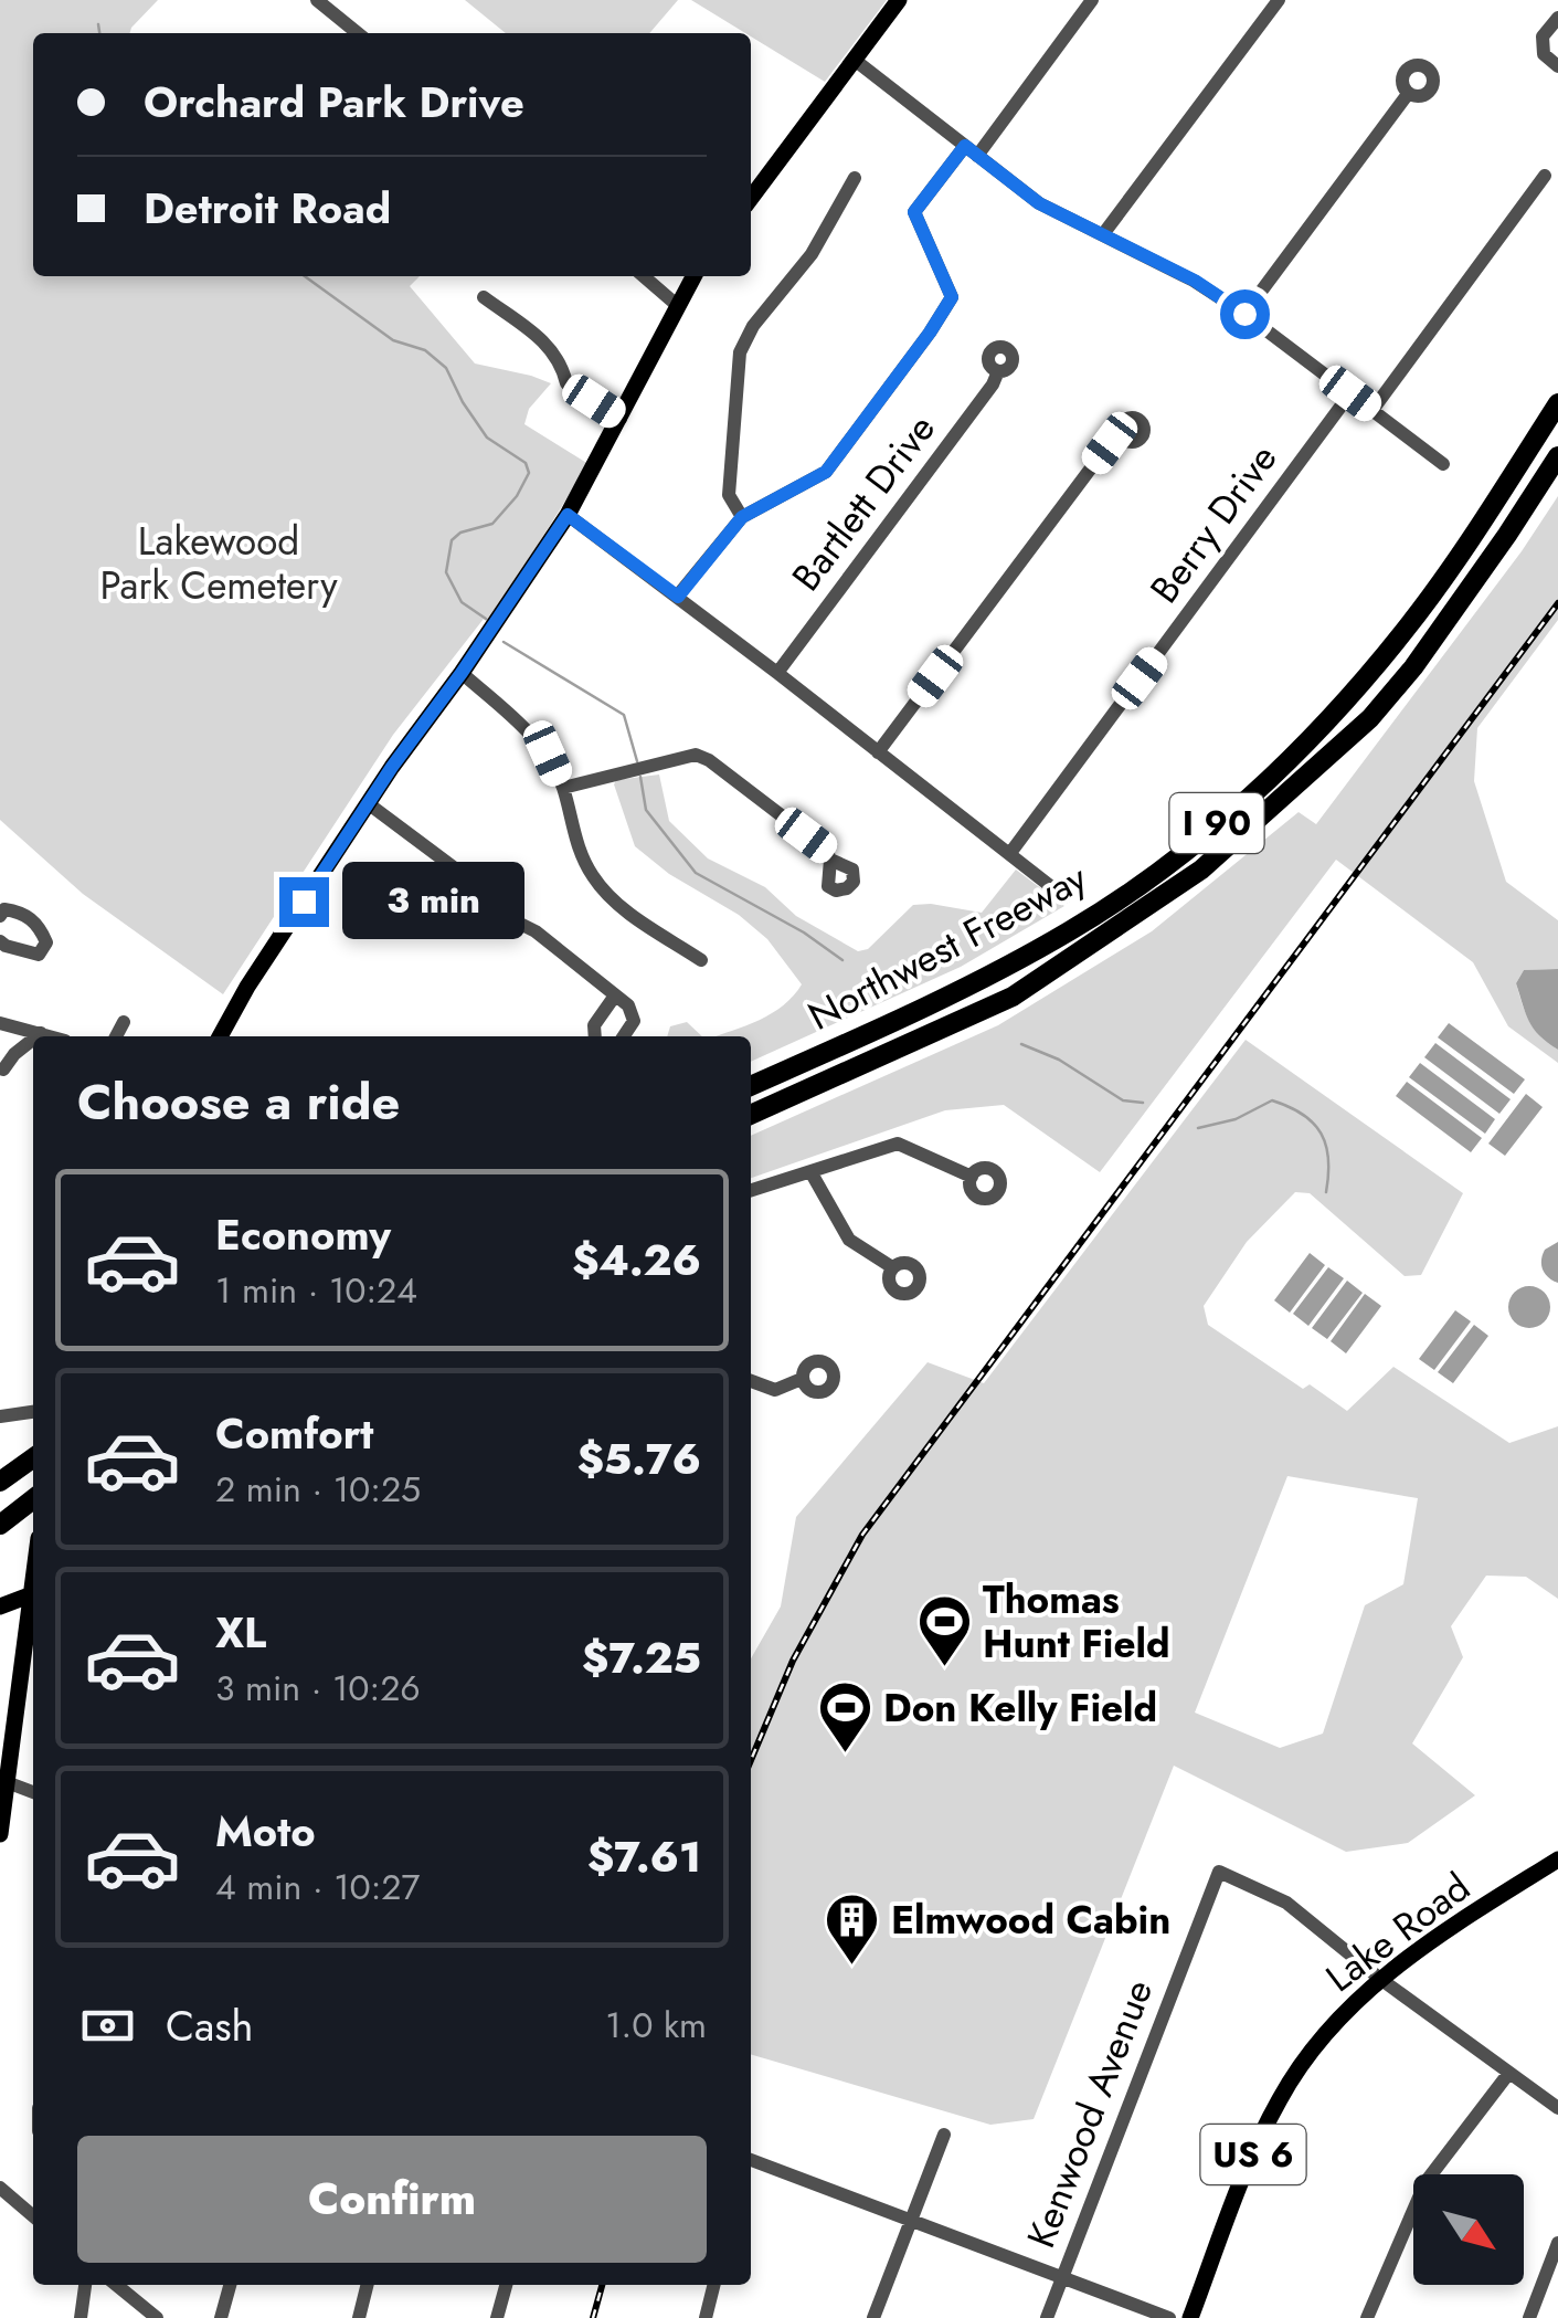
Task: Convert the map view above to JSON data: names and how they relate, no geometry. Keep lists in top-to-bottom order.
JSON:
{
  "streets": {
    "highway": ["I 90", "Northwest Freeway"],
    "main road": ["Lake Road", "US 6"],
    "street": ["Bartlett Drive", "Berry Drive", "Kenwood Avenue"]
  },
  "crossings": [
    ["Lake Road", "Kenwood Avenue"]
  ],
  "parks": ["Lakewood Park Cemetery"],
  "places": {
    "sports": ["Thomas Hunt Field", "Don Kelly Field"],
    "building": ["Elmwood Cabin"]
  },
  "north": "bottom right",
  "page": {
    "banner": ["Orchard Park Drive", "Detroit Road"],
    "bubble": "3 min",
    "heading": "Choose a ride",
    "list": [
      {
        "name": "Economy",
        "note": "1 min · 10:24",
        "value": "$4.26"
      },
      {
        "name": "Comfort",
        "note": "2 min · 10:25",
        "value": "$5.76"
      },
      {
        "name": "XL",
        "note": "3 min · 10:26",
        "value": "$7.25"
      },
      {
        "name": "Moto",
        "note": "4 min · 10:27",
        "value": "$7.61"
      }
    ],
    "pay": ["Cash", "1.0 km"],
    "buttons": "Confirm"
  }
}
